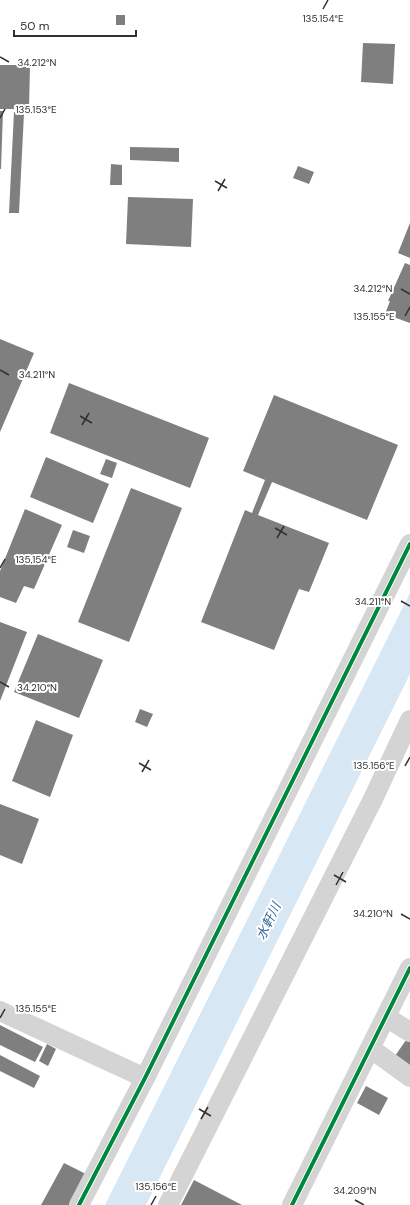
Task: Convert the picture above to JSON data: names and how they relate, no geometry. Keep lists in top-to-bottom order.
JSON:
{
  "water": ["水軒川"],
  "scale_bar": "50 m",
  "coordinates": [
    "135.154°E",
    "34.212°N",
    "135.153°E",
    "135.155°E",
    "34.211°N",
    "34.210°N",
    "135.156°E",
    "34.209°N"
  ]
}
